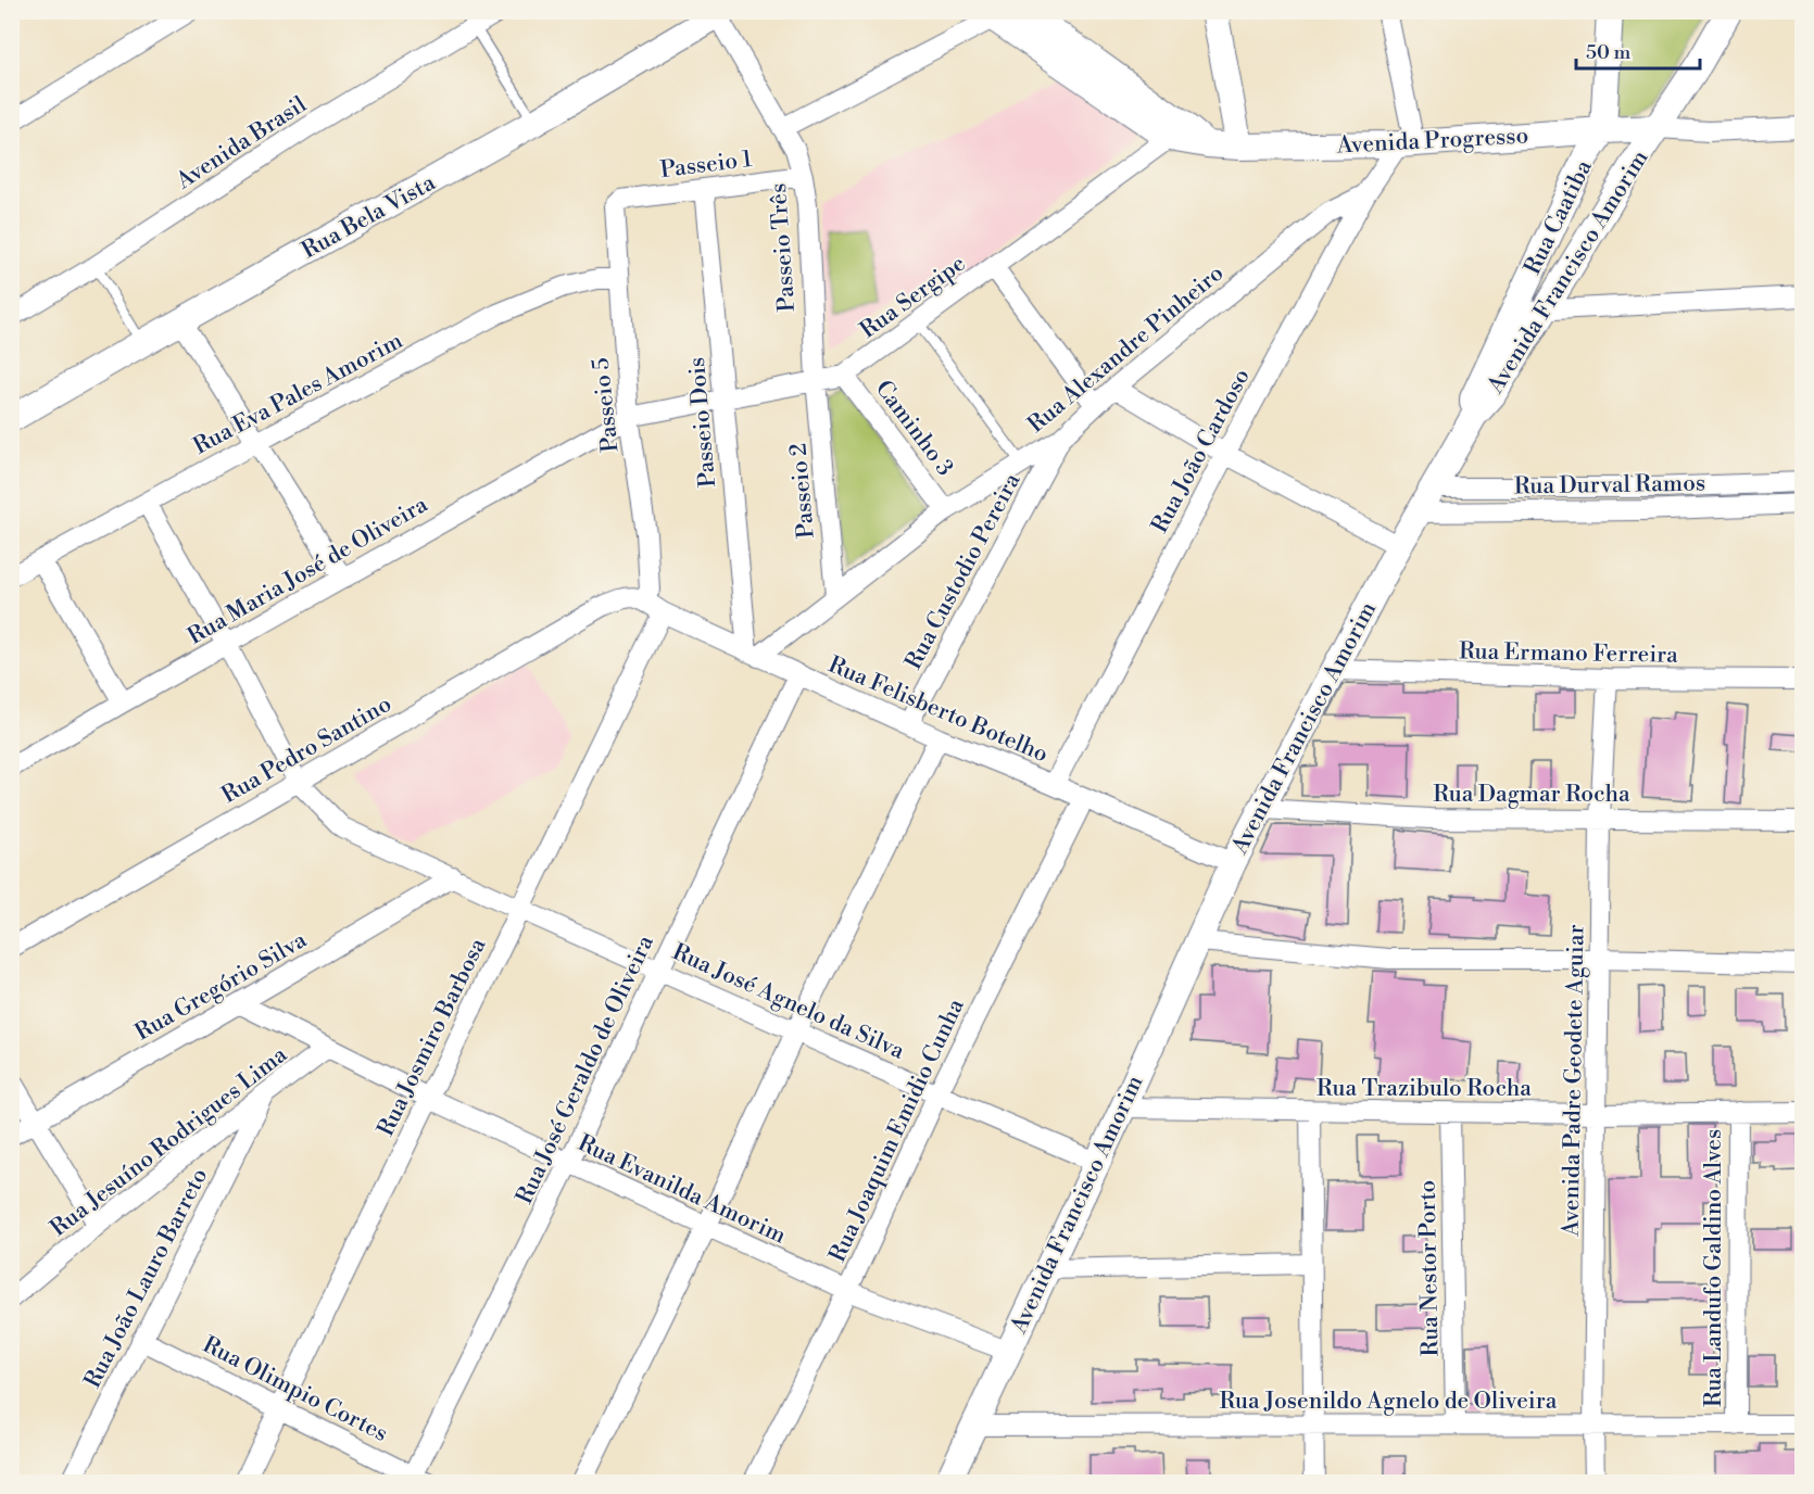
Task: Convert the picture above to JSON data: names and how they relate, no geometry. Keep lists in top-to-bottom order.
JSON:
{
  "streets": {
    "main road": [
      "Avenida Progresso",
      "Rua Bela Vista",
      "Rua Caatiba",
      "Avenida Francisco Amorim"
    ],
    "street": [
      "Avenida Brasil",
      "Passeio 1",
      "Passeio Três",
      "Rua Sergipe",
      "Rua Alexandre Pinheiro",
      "Rua Eva Pales Amorim",
      "Passeio 5",
      "Passeio Dois",
      "Caminho 3",
      "Rua João Cardoso",
      "Rua Durval Ramos",
      "Passeio 2",
      "Rua Maria José de Oliveira",
      "Rua Custodio Pereira",
      "Rua Ermano Ferreira",
      "Rua Felisberto Botelho",
      "Rua Pedro Santino",
      "Rua Dagmar Rocha",
      "Rua Gregório Silva",
      "Rua José Agnelo da Silva",
      "Rua Josmiro Barbosa",
      "Rua José Geraldo de Oliveira",
      "Avenida Padre Geodete Aguiar",
      "Rua Trazibulo Rocha",
      "Rua Joaquim Emidio Cunha",
      "Rua Jesuíno Rodrigues Lima",
      "Rua Evanilda Amorim",
      "Rua Nestor Porto",
      "Rua Landufo Galdino Alves",
      "Rua João Lauro Barreto",
      "Rua Olimpio Cortes",
      "Rua Josenildo Agnelo de Oliveira"
    ]
  },
  "crossings": [
    ["Avenida Progresso", "Rua Caatiba"],
    ["Avenida Progresso", "Avenida Francisco Amorim"],
    ["Avenida Progresso", "Rua Sergipe"],
    ["Avenida Progresso", "Rua João Cardoso"],
    ["Passeio 1", "Passeio Três"],
    ["Passeio 1", "Passeio 5"],
    ["Passeio 1", "Passeio Dois"],
    ["Rua Bela Vista", "Passeio Três"],
    ["Rua Caatiba", "Avenida Francisco Amorim"],
    ["Passeio Três", "Rua Sergipe"],
    ["Passeio Três", "Passeio 2"],
    ["Avenida Francisco Amorim", "Rua Durval Ramos"],
    ["Avenida Francisco Amorim", "Rua Ermano Ferreira"],
    ["Avenida Francisco Amorim", "Rua Felisberto Botelho"],
    ["Avenida Francisco Amorim", "Rua Dagmar Rocha"],
    ["Avenida Francisco Amorim", "Rua José Agnelo da Silva"],
    ["Avenida Francisco Amorim", "Rua Trazibulo Rocha"],
    ["Avenida Francisco Amorim", "Rua Evanilda Amorim"],
    ["Avenida Francisco Amorim", "Rua Josenildo Agnelo de Oliveira"],
    ["Rua Sergipe", "Passeio 5"],
    ["Rua Sergipe", "Passeio Dois"],
    ["Rua Sergipe", "Caminho 3"],
    ["Rua Sergipe", "Passeio 2"],
    ["Rua Sergipe", "Rua Maria José de Oliveira"],
    ["Rua Alexandre Pinheiro", "Passeio Dois"],
    ["Rua Alexandre Pinheiro", "Caminho 3"],
    ["Rua Alexandre Pinheiro", "Rua João Cardoso"],
    ["Rua Alexandre Pinheiro", "Passeio 2"],
    ["Rua Alexandre Pinheiro", "Rua Custodio Pereira"],
    ["Rua Alexandre Pinheiro", "Rua Felisberto Botelho"],
    ["Rua Eva Pales Amorim", "Passeio 5"],
    ["Rua Eva Pales Amorim", "Rua José Agnelo da Silva"],
    ["Passeio 5", "Rua Maria José de Oliveira"],
    ["Passeio 5", "Rua Felisberto Botelho"],
    ["Passeio 5", "Rua Pedro Santino"],
    ["Passeio Dois", "Rua Felisberto Botelho"],
    ["Rua João Cardoso", "Rua Felisberto Botelho"],
    ["Rua Maria José de Oliveira", "Rua José Agnelo da Silva"],
    ["Rua Custodio Pereira", "Rua Felisberto Botelho"],
    ["Rua Ermano Ferreira", "Avenida Padre Geodete Aguiar"],
    ["Rua Felisberto Botelho", "Rua Pedro Santino"],
    ["Rua Felisberto Botelho", "Rua Josmiro Barbosa"],
    ["Rua Felisberto Botelho", "Rua José Geraldo de Oliveira"],
    ["Rua Felisberto Botelho", "Rua Joaquim Emidio Cunha"],
    ["Rua Pedro Santino", "Rua José Agnelo da Silva"],
    ["Rua Dagmar Rocha", "Avenida Padre Geodete Aguiar"],
    ["Rua Gregório Silva", "Rua José Agnelo da Silva"],
    ["Rua Gregório Silva", "Rua Evanilda Amorim"],
    ["Rua José Agnelo da Silva", "Rua Josmiro Barbosa"],
    ["Rua José Agnelo da Silva", "Rua José Geraldo de Oliveira"],
    ["Rua José Agnelo da Silva", "Rua Joaquim Emidio Cunha"],
    ["Rua Josmiro Barbosa", "Rua Evanilda Amorim"],
    ["Rua Josmiro Barbosa", "Rua Olimpio Cortes"],
    ["Rua José Geraldo de Oliveira", "Rua Evanilda Amorim"],
    ["Rua José Geraldo de Oliveira", "Rua Olimpio Cortes"],
    ["Avenida Padre Geodete Aguiar", "Rua Trazibulo Rocha"],
    ["Avenida Padre Geodete Aguiar", "Rua Josenildo Agnelo de Oliveira"],
    ["Rua Trazibulo Rocha", "Rua Nestor Porto"],
    ["Rua Trazibulo Rocha", "Rua Landufo Galdino Alves"],
    ["Rua Joaquim Emidio Cunha", "Rua Evanilda Amorim"],
    ["Rua Jesuíno Rodrigues Lima", "Rua Evanilda Amorim"],
    ["Rua Jesuíno Rodrigues Lima", "Rua João Lauro Barreto"],
    ["Rua Nestor Porto", "Rua Josenildo Agnelo de Oliveira"],
    ["Rua Landufo Galdino Alves", "Rua Josenildo Agnelo de Oliveira"],
    ["Rua João Lauro Barreto", "Rua Olimpio Cortes"]
  ],
  "scale_bar": "50 m"
}
